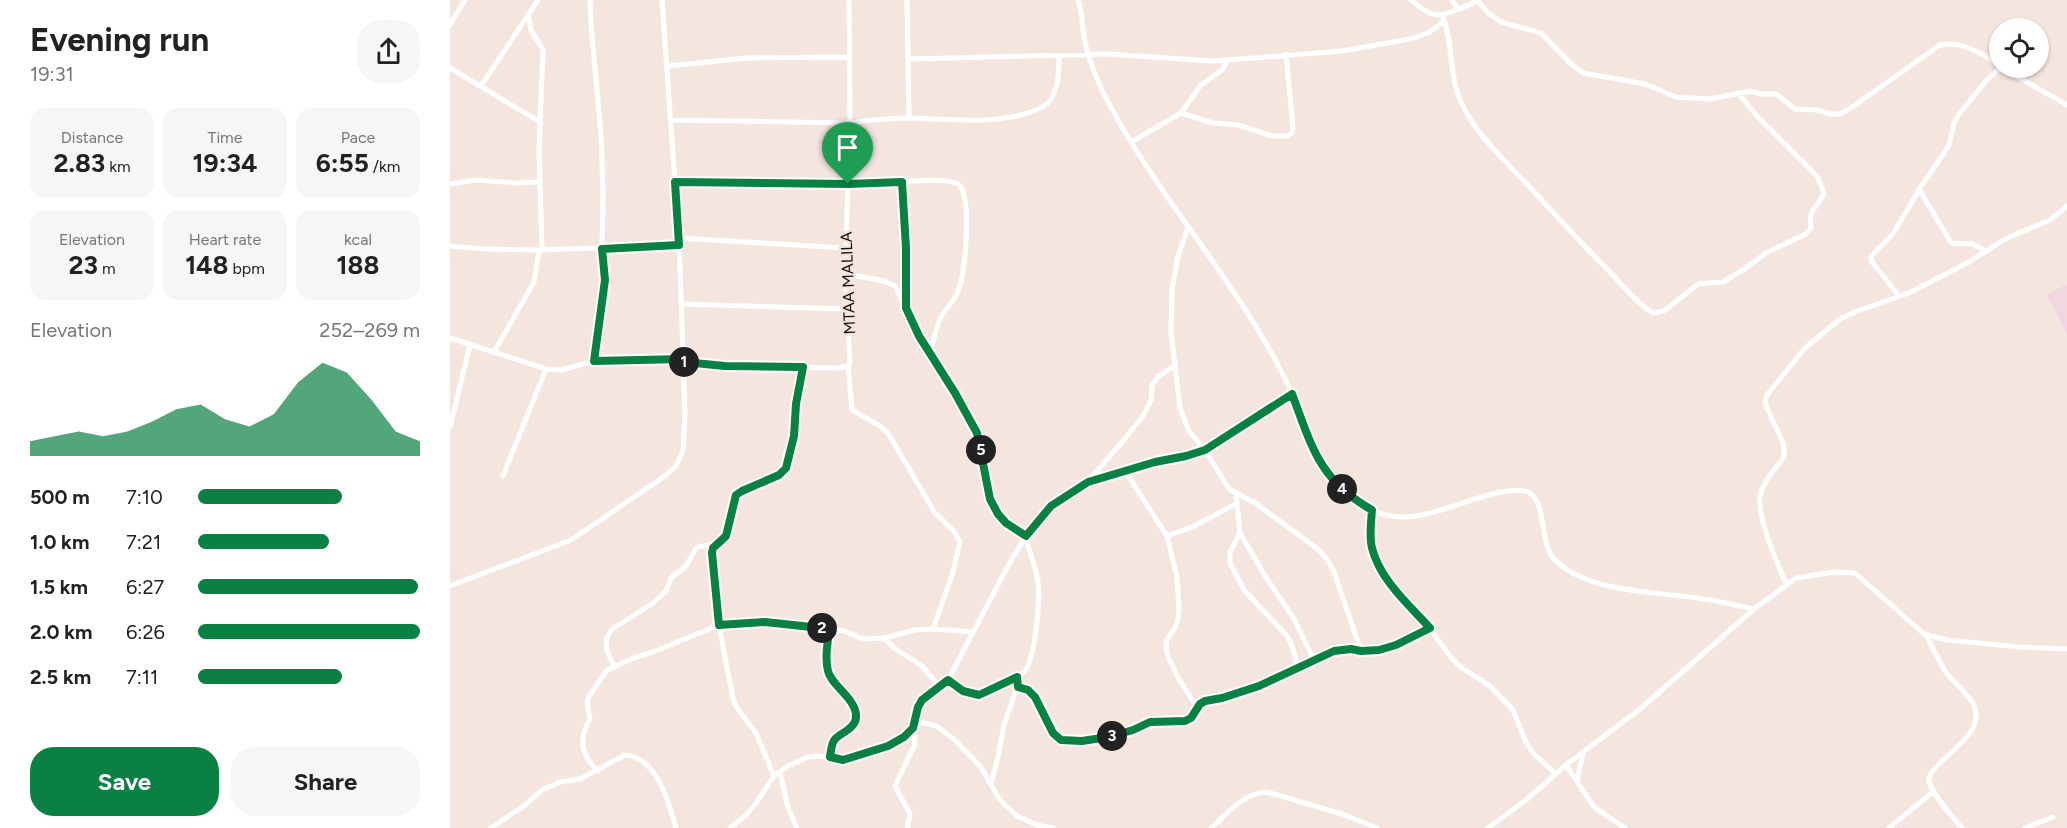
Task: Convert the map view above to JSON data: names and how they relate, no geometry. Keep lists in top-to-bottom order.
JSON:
{
  "streets": {
    "street": ["MTAA MALILA"]
  },
  "page": {
    "heading": ["Evening run", "19:31"],
    "stats": [
      ["Distance", "2.83 km"],
      ["Time", "19:34"],
      ["Pace", "6:55 /km"],
      ["Elevation", "23 m"],
      ["Heart rate", "148 bpm"],
      ["kcal", "188"]
    ],
    "chart": ["Elevation", "252–269 m"],
    "pins": [
      "1",
      "5",
      "4",
      "2",
      "3"
    ],
    "list": [
      {
        "name": "500 m",
        "note": "7:10"
      },
      {
        "name": "1.0 km",
        "note": "7:21"
      },
      {
        "name": "1.5 km",
        "note": "6:27"
      },
      {
        "name": "2.0 km",
        "note": "6:26"
      },
      {
        "name": "2.5 km",
        "note": "7:11"
      }
    ],
    "buttons": ["Save", "Share"]
  }
}
